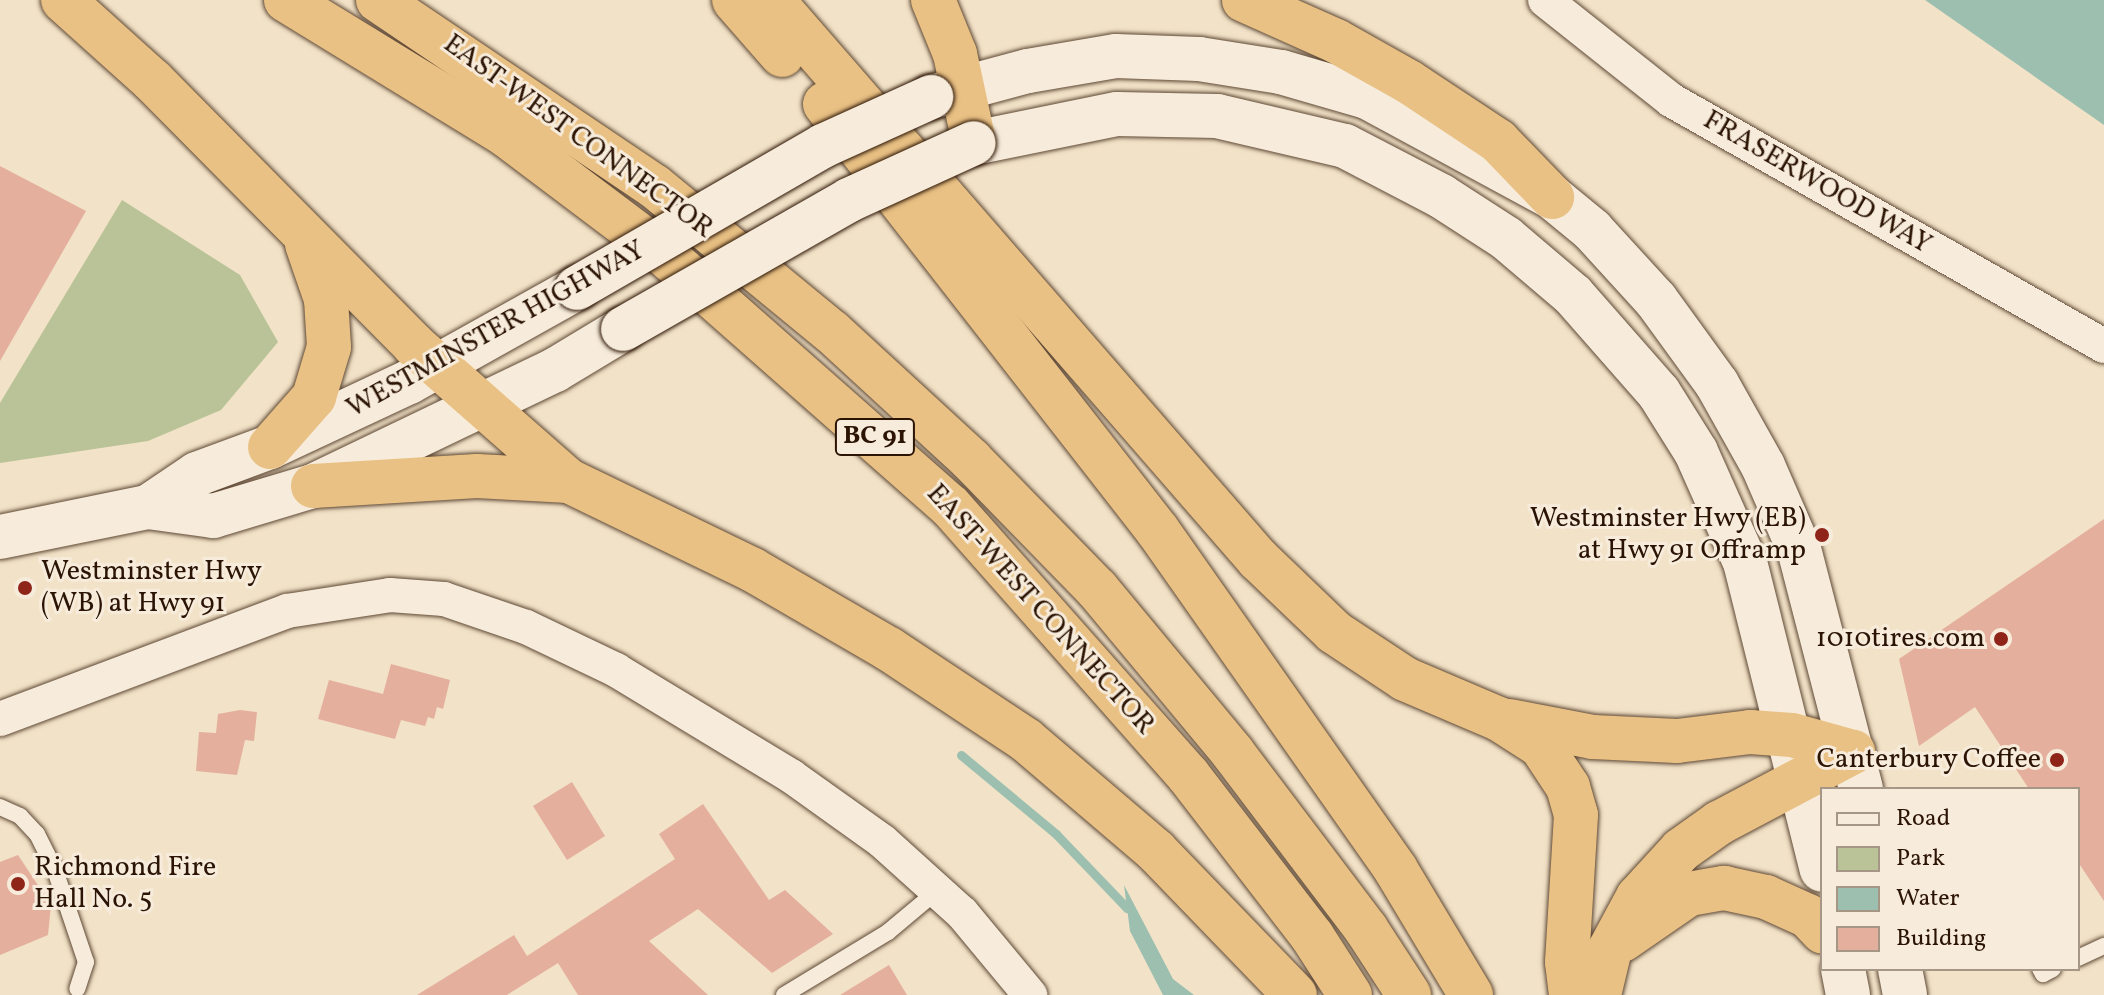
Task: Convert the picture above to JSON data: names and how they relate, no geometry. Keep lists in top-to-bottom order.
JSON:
{
  "streets": {
    "highway": ["EAST-WEST CONNECTOR", "BC 91"],
    "main road": ["WESTMINSTER HIGHWAY"],
    "street": ["FRASERWOOD WAY"]
  },
  "places": [
    "Westminster Hwy (EB) at Hwy 91 Offramp",
    "Westminster Hwy (WB) at Hwy 91",
    "1010tires.com",
    "Canterbury Coffee",
    "Richmond Fire Hall No. 5"
  ],
  "legend": [
    "Road",
    "Park",
    "Water",
    "Building"
  ]
}
